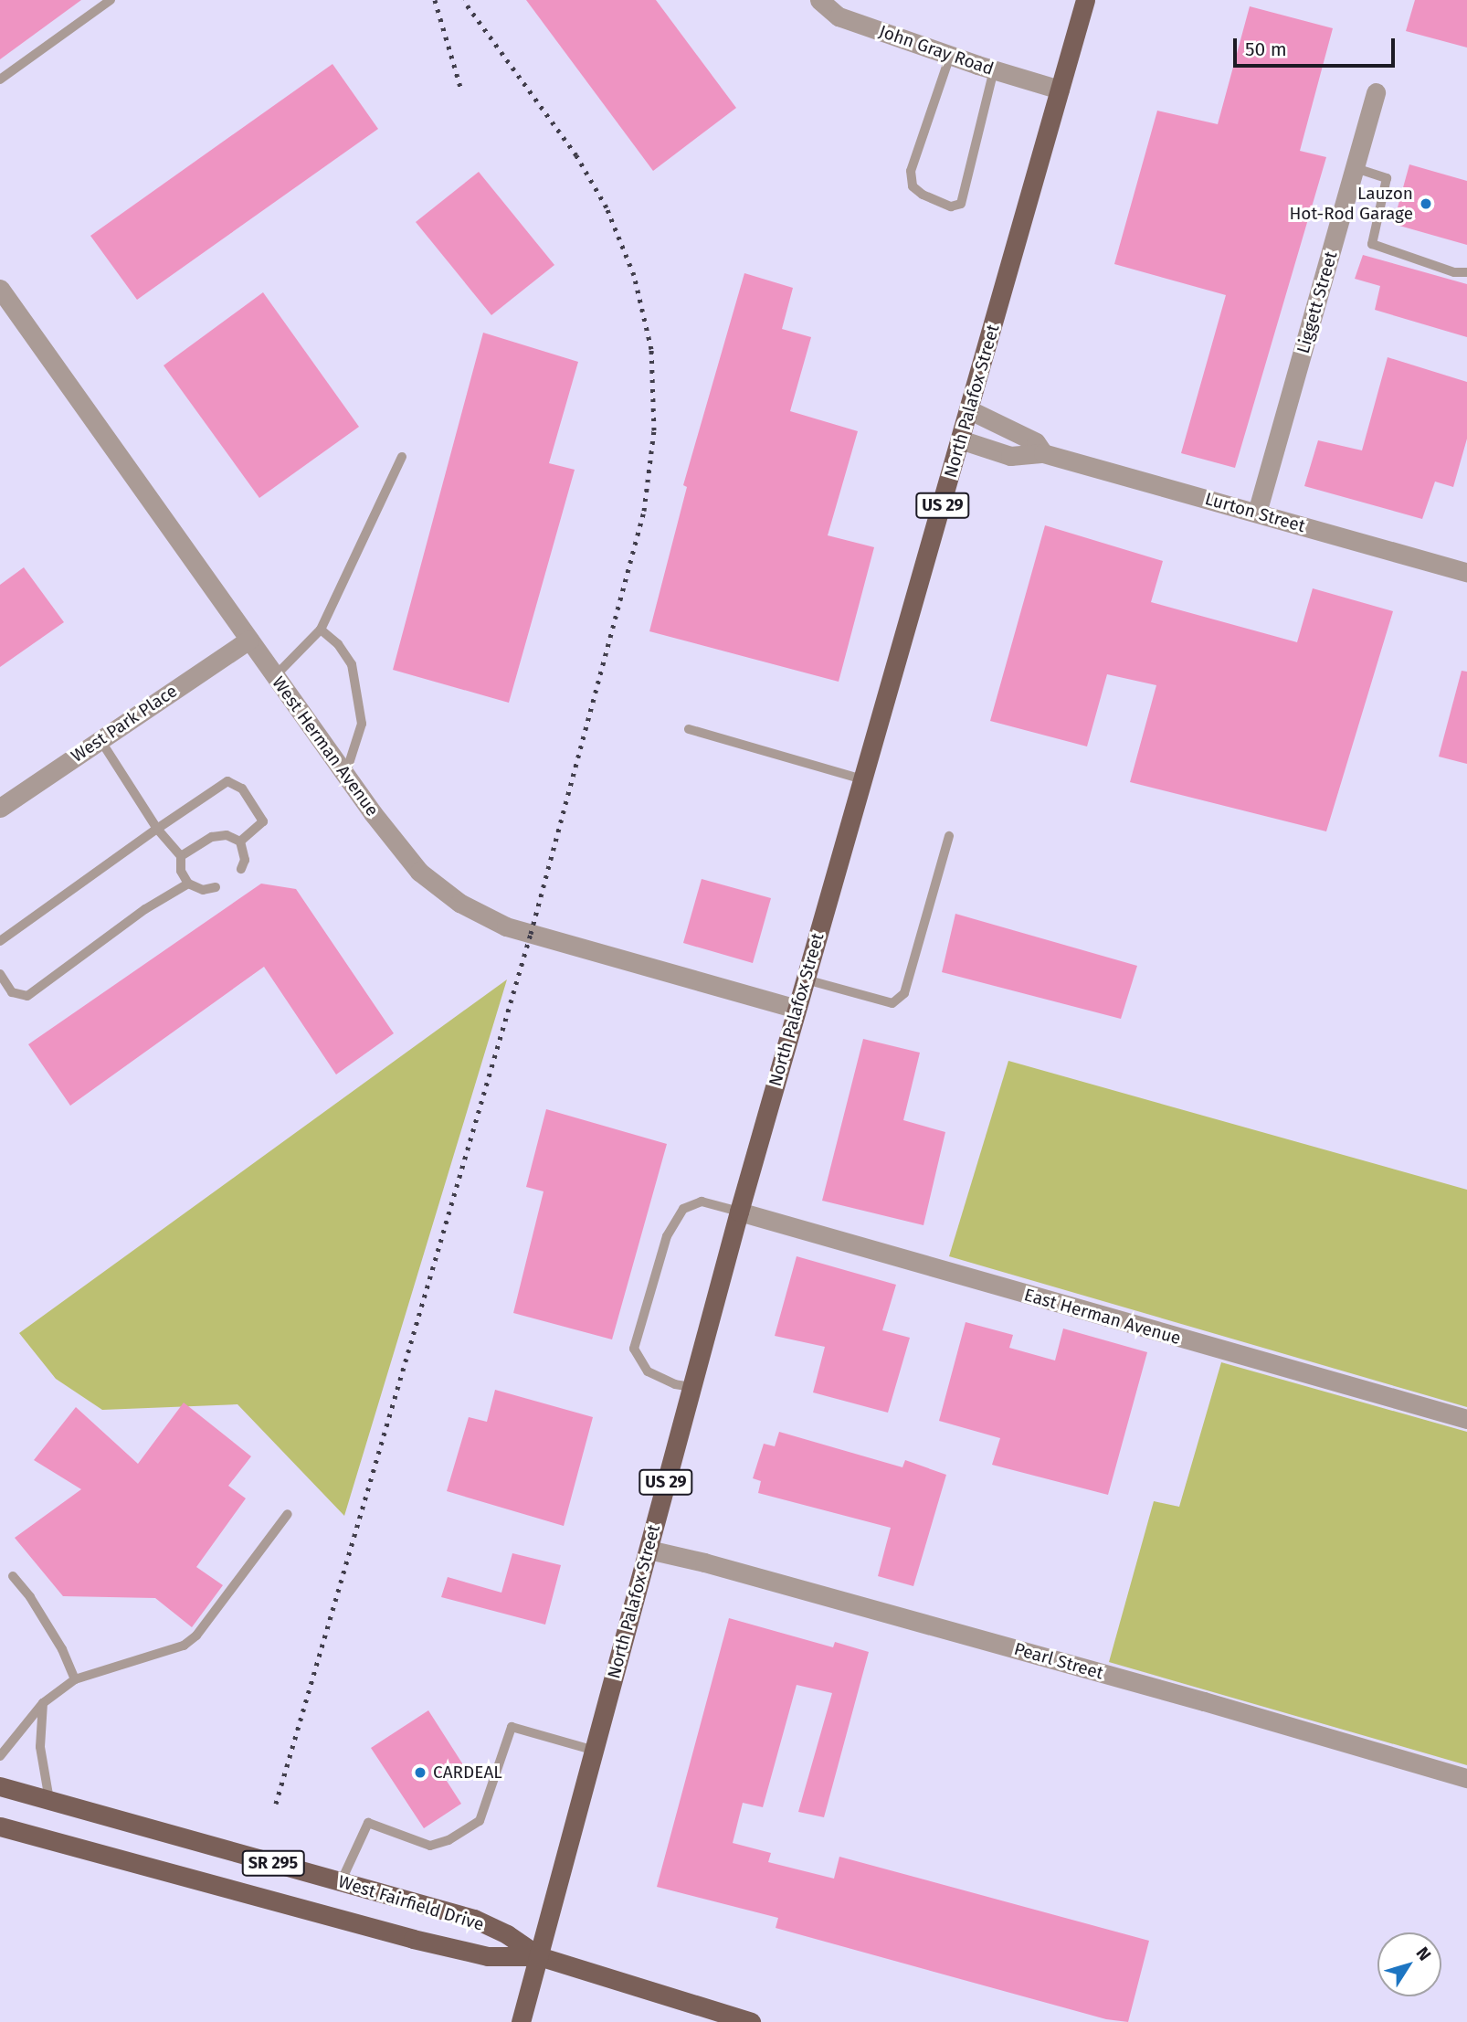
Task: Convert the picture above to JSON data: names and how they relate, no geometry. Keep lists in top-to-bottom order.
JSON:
{
  "streets": {
    "main road": [
      "North Palafox Street",
      "US 29",
      "SR 295",
      "West Fairfield Drive"
    ],
    "street": [
      "John Gray Road",
      "Liggett Street",
      "Lurton Street",
      "West Park Place",
      "West Herman Avenue",
      "East Herman Avenue",
      "Pearl Street"
    ]
  },
  "crossings": [
    ["John Gray Road", "North Palafox Street"],
    ["Liggett Street", "Lurton Street"],
    ["North Palafox Street", "Lurton Street"],
    ["North Palafox Street", "West Herman Avenue"],
    ["North Palafox Street", "East Herman Avenue"],
    ["North Palafox Street", "Pearl Street"],
    ["North Palafox Street", "SR 295"],
    ["North Palafox Street", "West Fairfield Drive"],
    ["West Park Place", "West Herman Avenue"],
    ["SR 295", "West Fairfield Drive"]
  ],
  "places": ["Lauzon Hot-Rod Garage", "CARDEAL"],
  "scale_bar": "50 m",
  "north": "top right"
}
